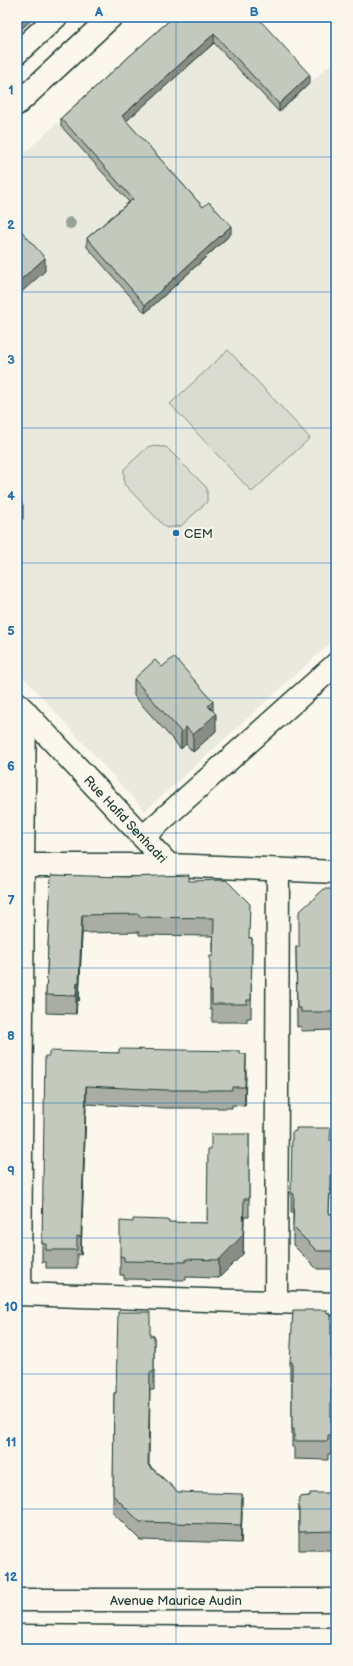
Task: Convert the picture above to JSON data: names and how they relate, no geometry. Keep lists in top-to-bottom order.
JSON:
{
  "streets": {
    "street": ["Rue Hafid Senhadri", "Avenue Maurice Audin"]
  },
  "places": ["CEM"],
  "grid": {
    "columns": ["A", "B"],
    "rows": [
      "1",
      "2",
      "3",
      "4",
      "5",
      "6",
      "7",
      "8",
      "9",
      "10",
      "11",
      "12"
    ]
  }
}
